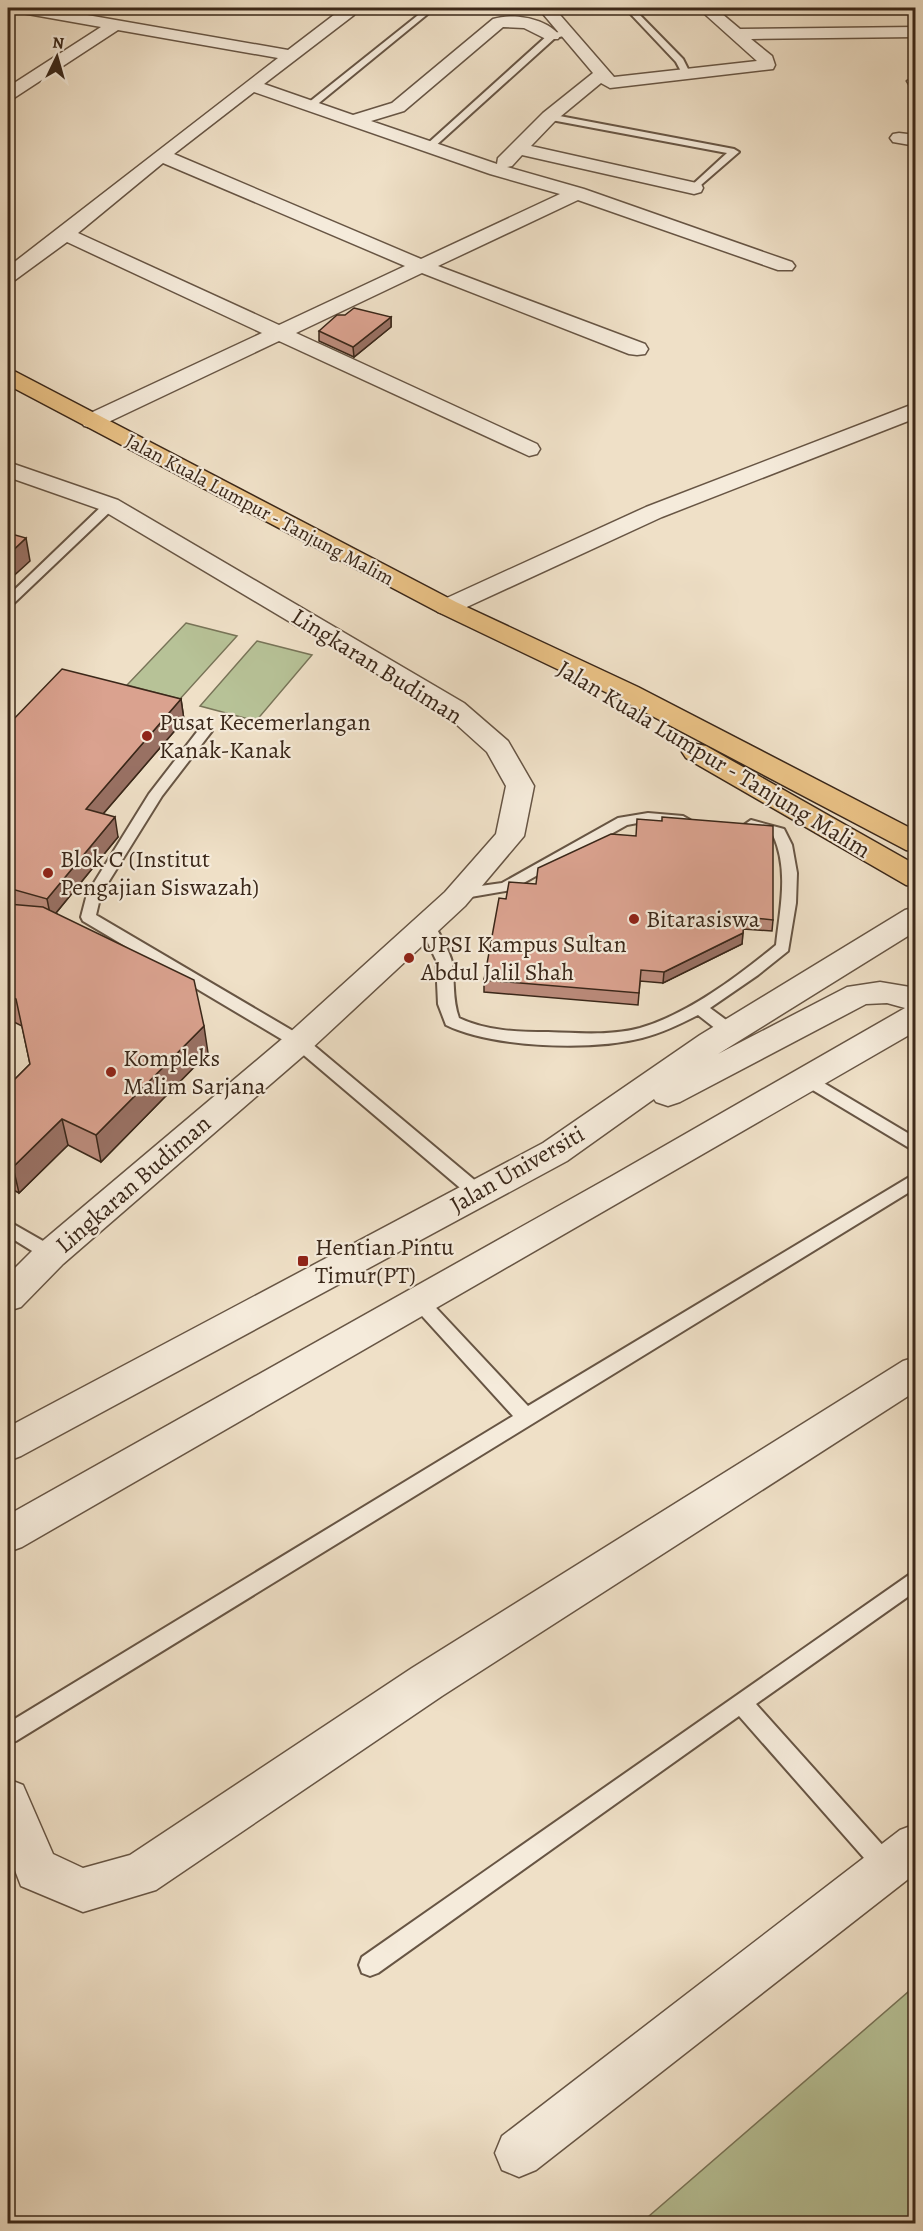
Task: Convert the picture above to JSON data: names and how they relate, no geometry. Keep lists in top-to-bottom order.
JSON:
{
  "streets": {
    "main road": ["Jalan Kuala Lumpur - Tanjung Malim"],
    "street": ["Lingkaran Budiman", "Jalan Universiti"]
  },
  "places": {
    "other": [
      "Pusat Kecemerlangan Kanak-Kanak",
      "Blok C (Institut Pengajian Siswazah)",
      "Bitarasiswa",
      "UPSI Kampus Sultan Abdul Jalil Shah",
      "Kompleks Malim Sarjana"
    ],
    "transit": ["Hentian Pintu Timur(PT)"]
  },
  "north": "top"
}
